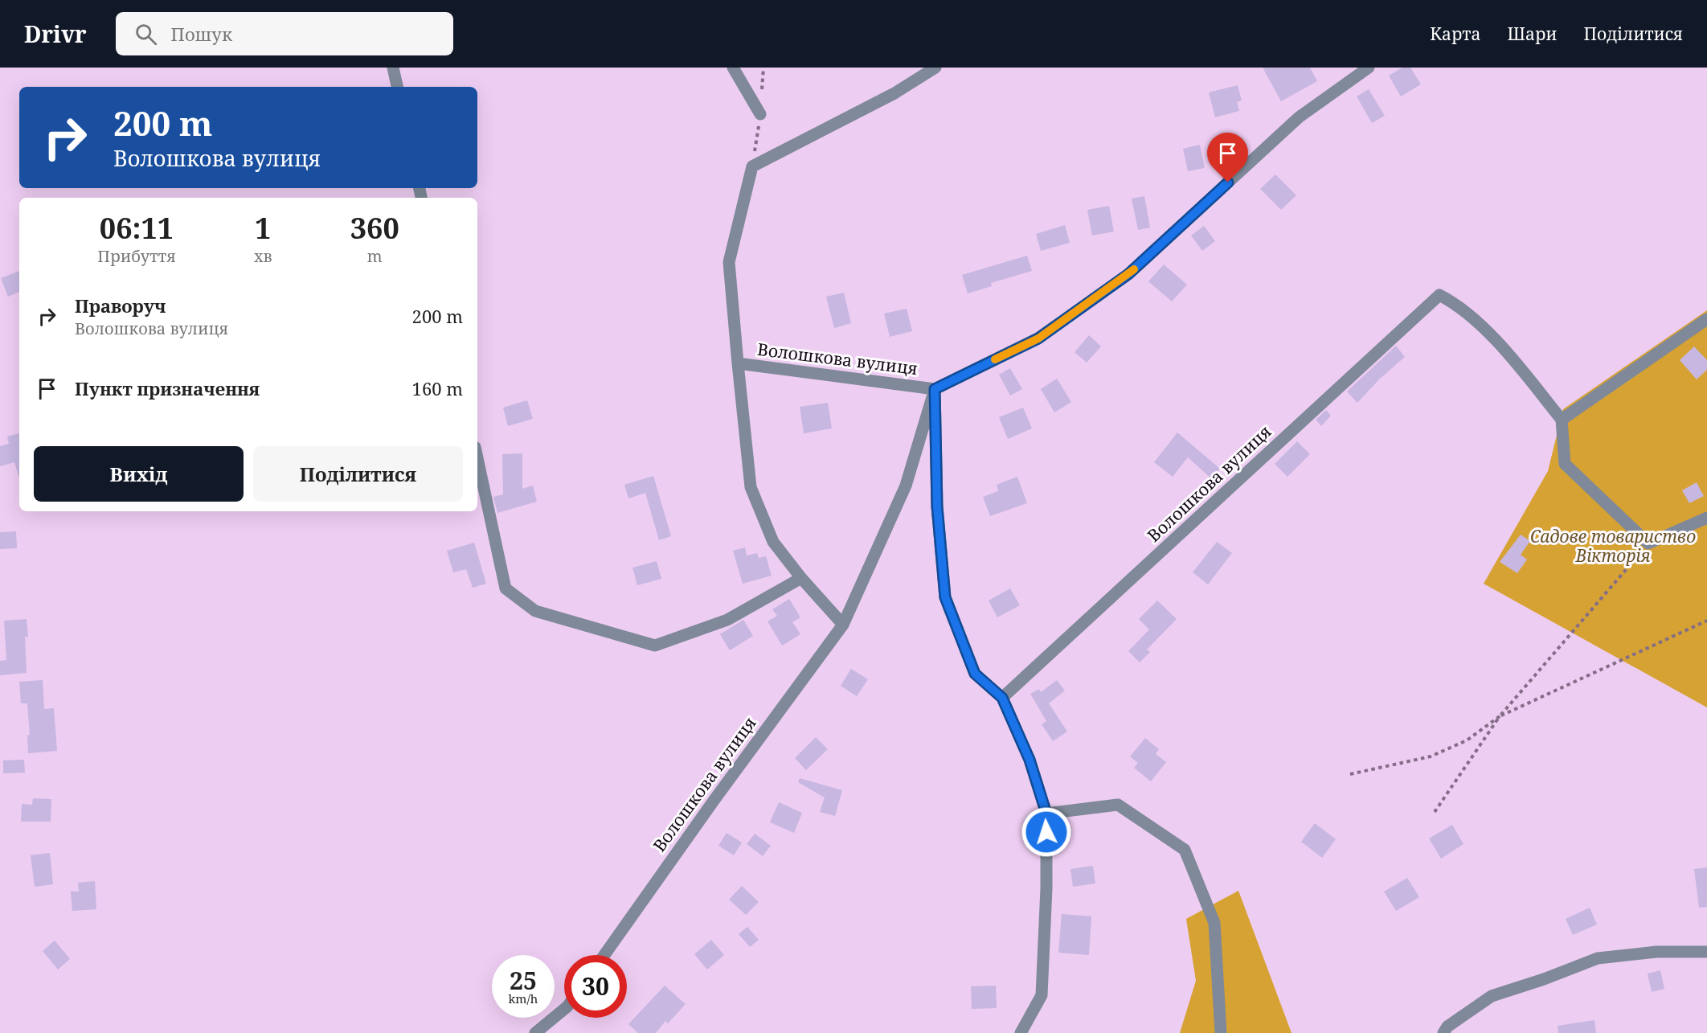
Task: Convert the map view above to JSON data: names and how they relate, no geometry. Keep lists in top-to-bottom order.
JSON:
{
  "streets": {
    "street": ["Волошкова вулиця"]
  },
  "parks": ["Садове товариство Вікторія"],
  "page": {
    "header": "Drivr",
    "search": "Пошук",
    "nav": ["Карта", "Шари", "Поділитися"],
    "turn": ["200 m", "Волошкова вулиця"],
    "eta": [
      "06:11",
      "Прибуття",
      "1",
      "хв",
      "360",
      "m"
    ],
    "list": [
      {
        "name": "Праворуч",
        "note": "Волошкова вулиця",
        "value": "200 m"
      },
      {
        "name": "Пункт призначення",
        "value": "160 m"
      }
    ],
    "buttons": ["Вихід", "Поділитися"],
    "speed": "25 km/h",
    "limit": "30"
  }
}
